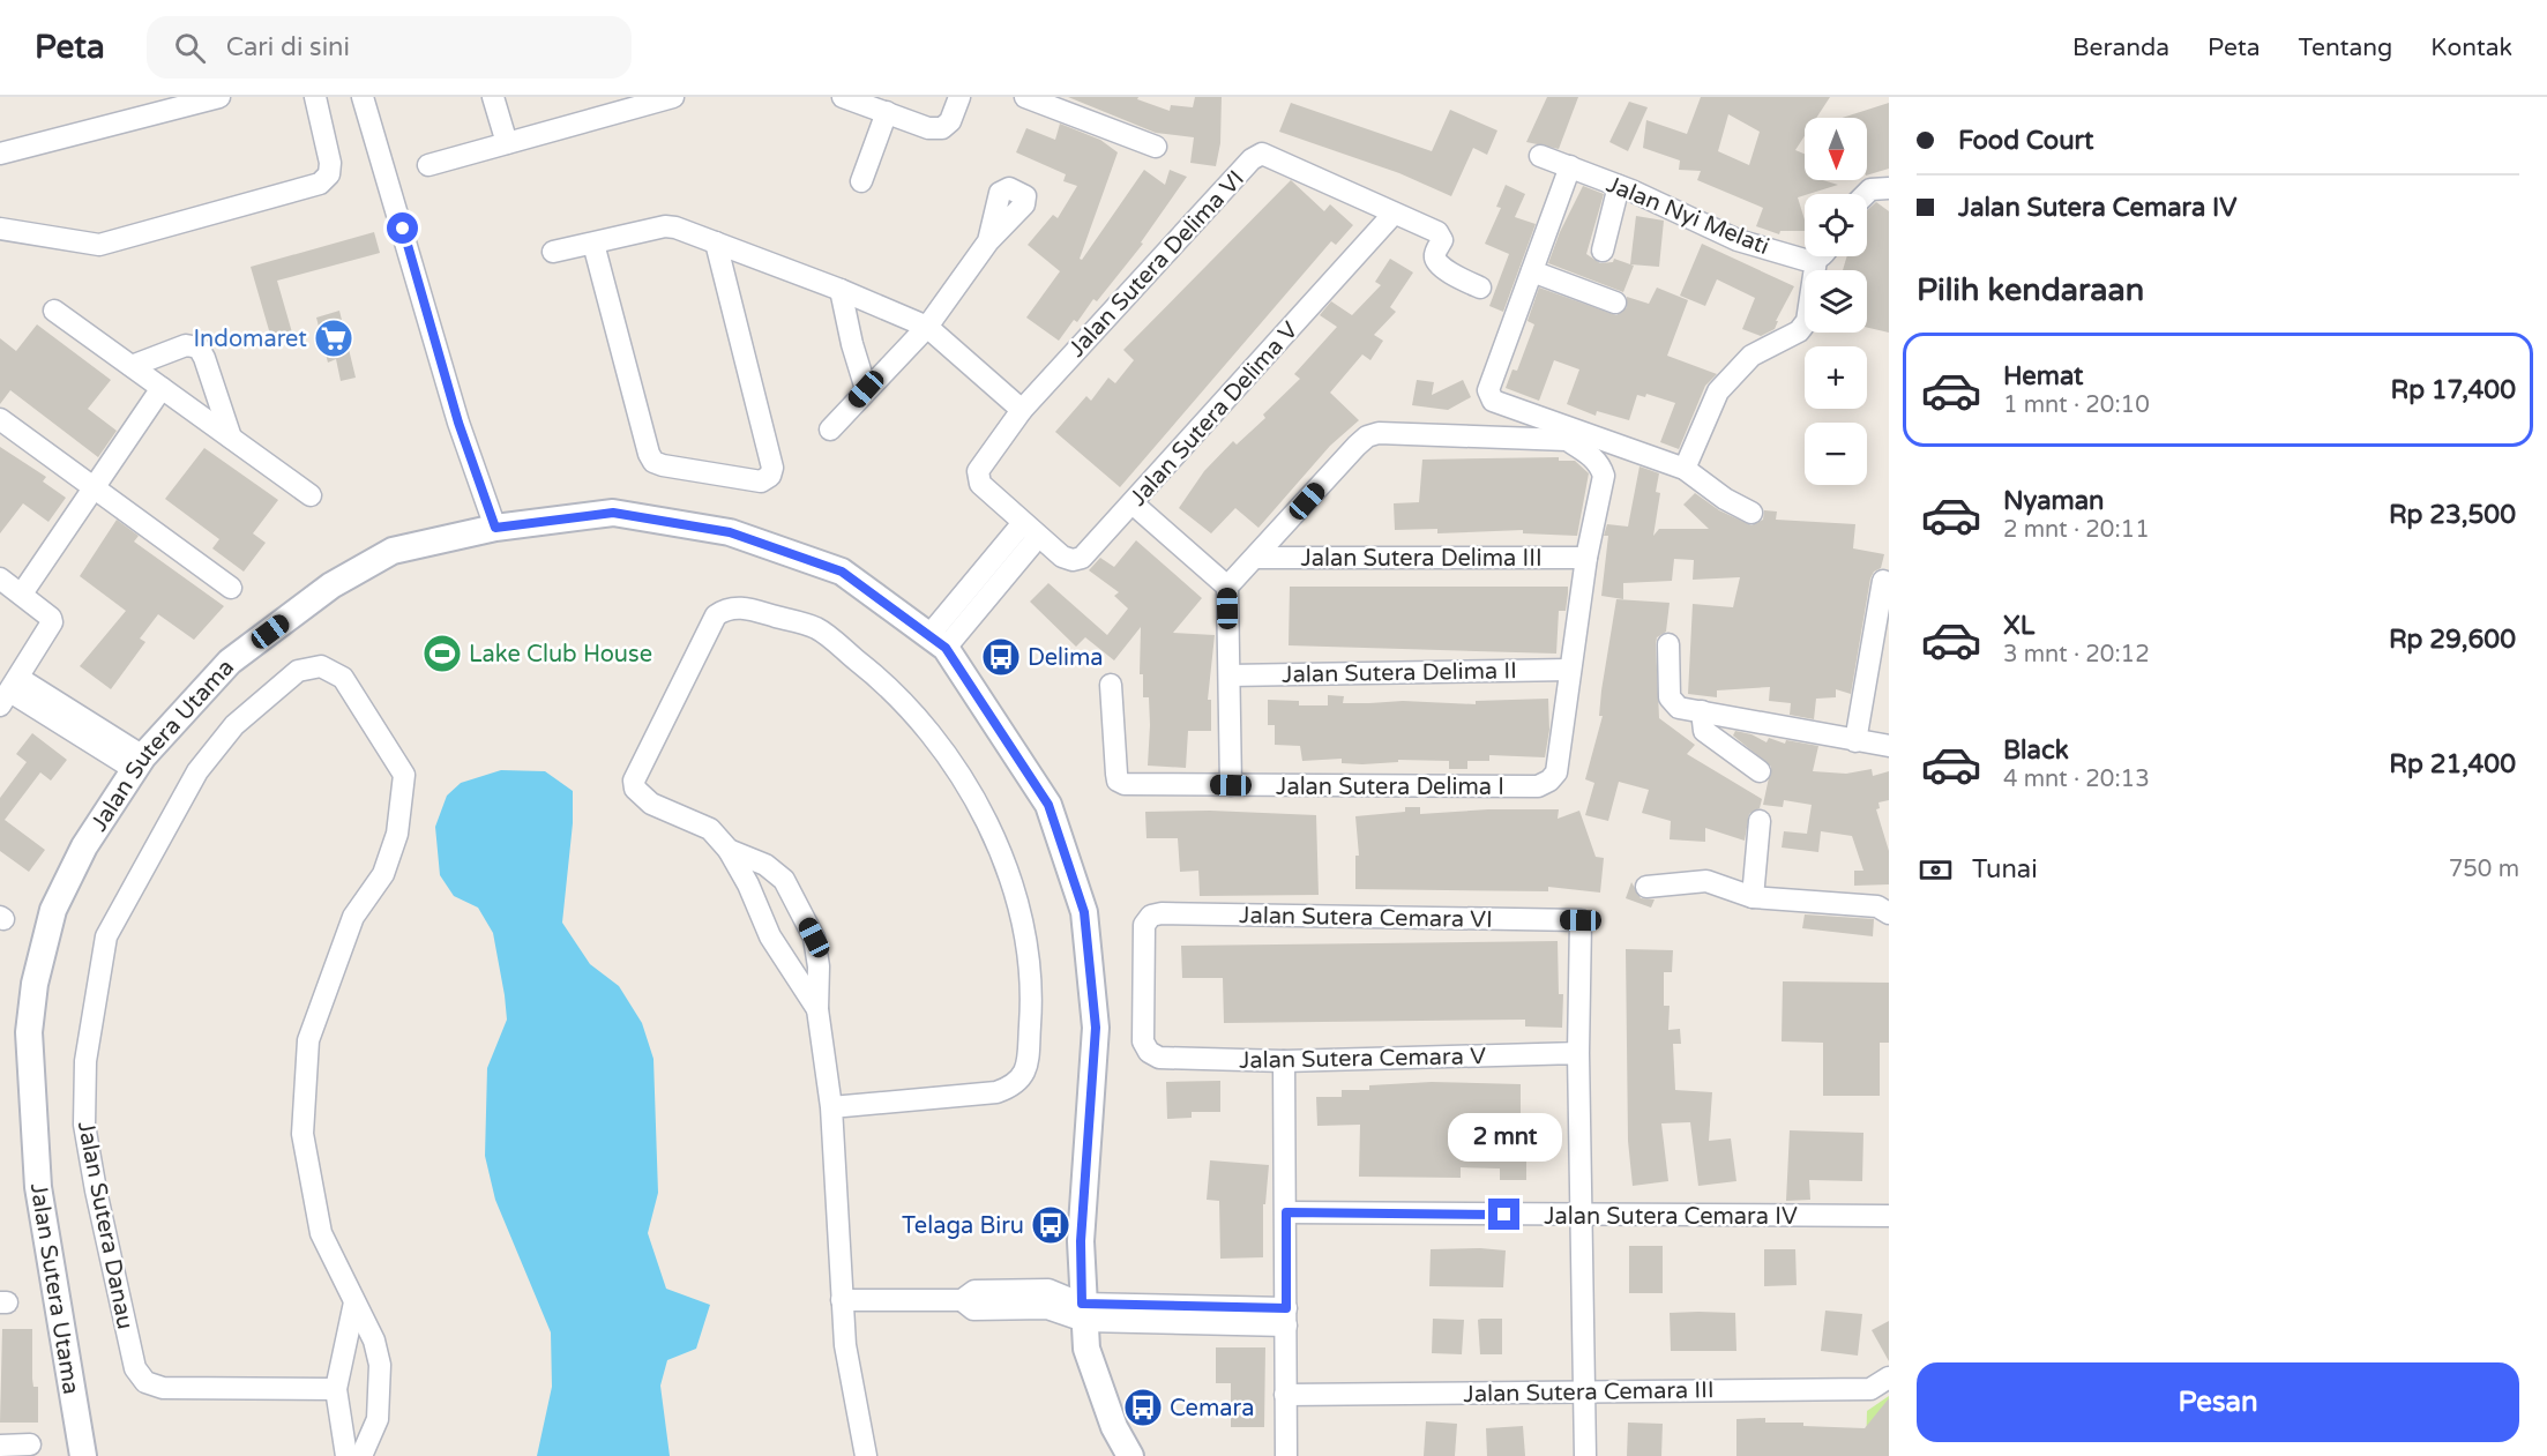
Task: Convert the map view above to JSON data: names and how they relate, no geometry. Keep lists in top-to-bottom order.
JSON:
{
  "streets": {
    "street": [
      "Jalan Nyi Melati",
      "Jalan Sutera Delima VI",
      "Jalan Sutera Delima V",
      "Jalan Sutera Delima III",
      "Jalan Sutera Delima II",
      "Jalan Sutera Utama",
      "Jalan Sutera Delima I",
      "Jalan Sutera Cemara VI",
      "Jalan Sutera Cemara V",
      "Jalan Sutera Cemara IV",
      "Jalan Sutera Danau",
      "Jalan Sutera Cemara III"
    ]
  },
  "crossings": [
    ["Jalan Sutera Delima VI", "Jalan Sutera Delima V"],
    ["Jalan Sutera Delima II", "Jalan Sutera Delima I"],
    ["Jalan Sutera Cemara VI", "Jalan Sutera Cemara V"]
  ],
  "places": {
    "supermarket": ["Indomaret"],
    "sports": ["Lake Club House"],
    "bus stop": ["Delima", "Telaga Biru", "Cemara"]
  },
  "north": "bottom",
  "page": {
    "header": "Peta",
    "search": "Cari di sini",
    "nav": [
      "Beranda",
      "Peta",
      "Tentang",
      "Kontak"
    ],
    "banner": ["Food Court", "Jalan Sutera Cemara IV"],
    "map_buttons": ["+", "−"],
    "heading": "Pilih kendaraan",
    "list": [
      {
        "name": "Hemat",
        "note": "1 mnt · 20:10",
        "value": "Rp 17,400"
      },
      {
        "name": "Nyaman",
        "note": "2 mnt · 20:11",
        "value": "Rp 23,500"
      },
      {
        "name": "XL",
        "note": "3 mnt · 20:12",
        "value": "Rp 29,600"
      },
      {
        "name": "Black",
        "note": "4 mnt · 20:13",
        "value": "Rp 21,400"
      }
    ],
    "pay": ["Tunai", "750 m"],
    "bubble": "2 mnt",
    "buttons": "Pesan"
  }
}
